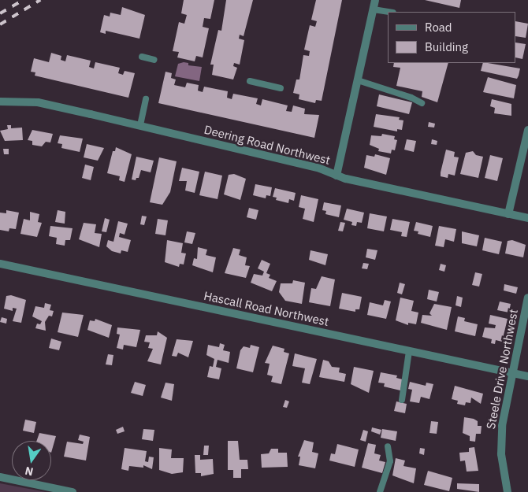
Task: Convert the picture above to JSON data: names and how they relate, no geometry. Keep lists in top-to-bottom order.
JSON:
{
  "streets": {
    "street": ["Deering Road Northwest", "Hascall Road Northwest", "Steele Drive Northwest"]
  },
  "crossings": [
    ["Hascall Road Northwest", "Steele Drive Northwest"]
  ],
  "legend": ["Road", "Building"],
  "north": "bottom"
}
